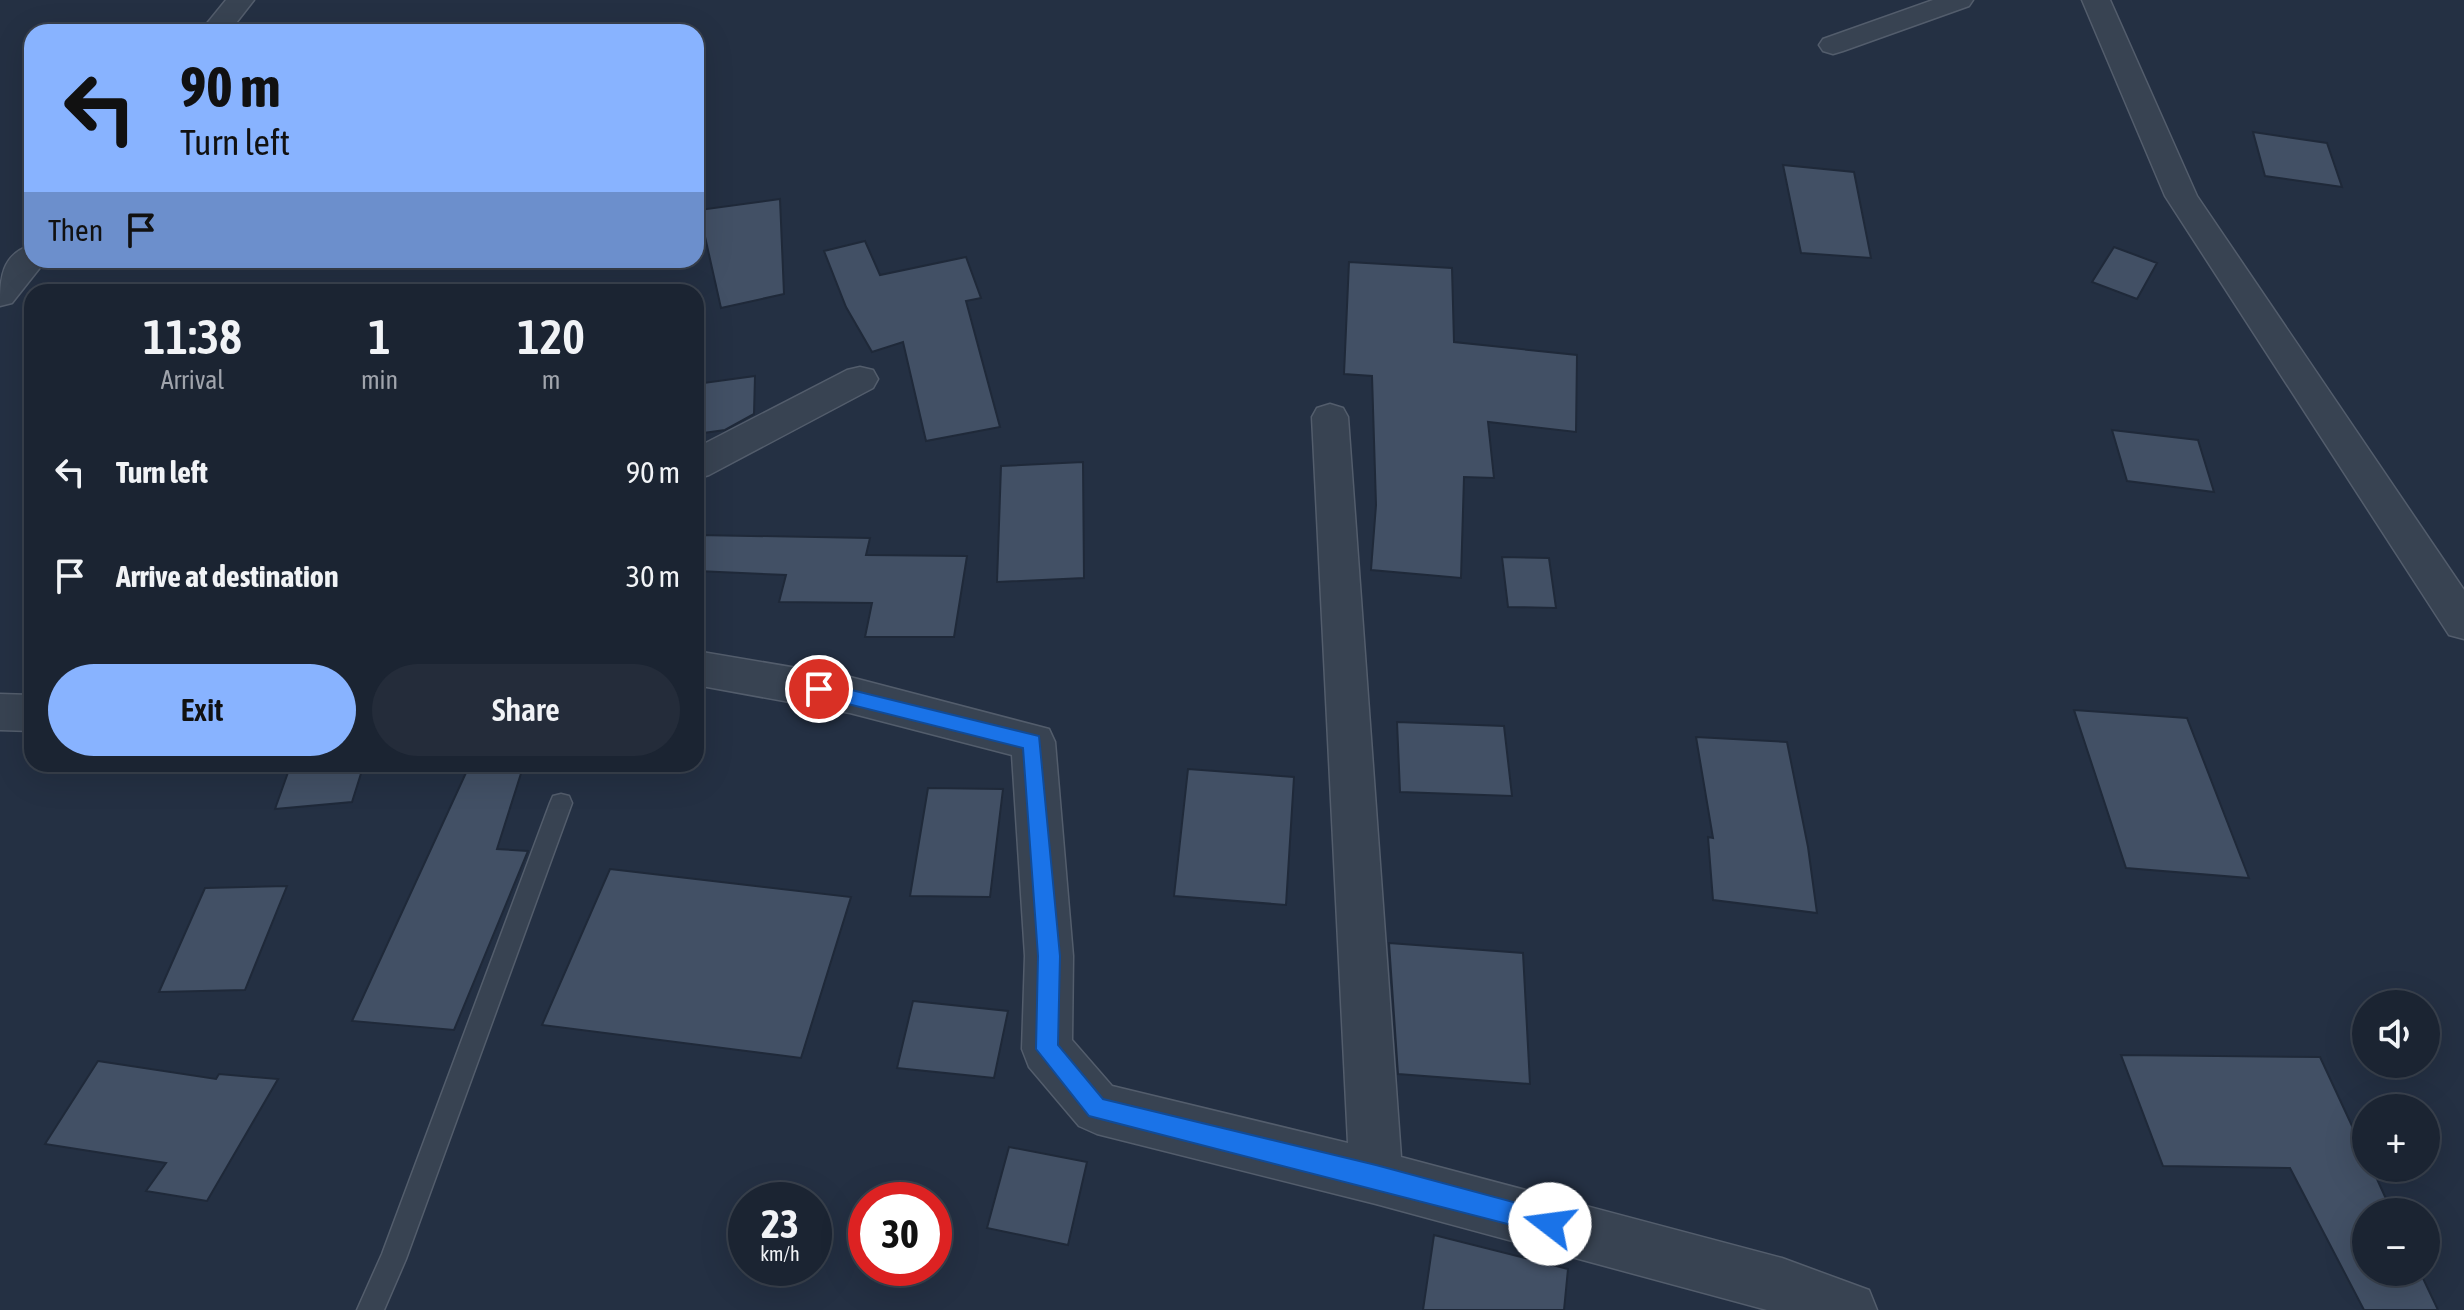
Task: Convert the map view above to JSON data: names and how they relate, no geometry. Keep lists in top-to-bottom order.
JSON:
{
  "page": {
    "turn": ["90 m", "Turn left"],
    "then": "Then",
    "eta": [
      "11:38",
      "Arrival",
      "1",
      "min",
      "120",
      "m"
    ],
    "list": [
      {
        "name": "Turn left",
        "value": "90 m"
      },
      {
        "name": "Arrive at destination",
        "value": "30 m"
      }
    ],
    "buttons": ["Exit", "Share"],
    "map_buttons": ["+", "−"],
    "speed": "23 km/h",
    "limit": "30"
  }
}
